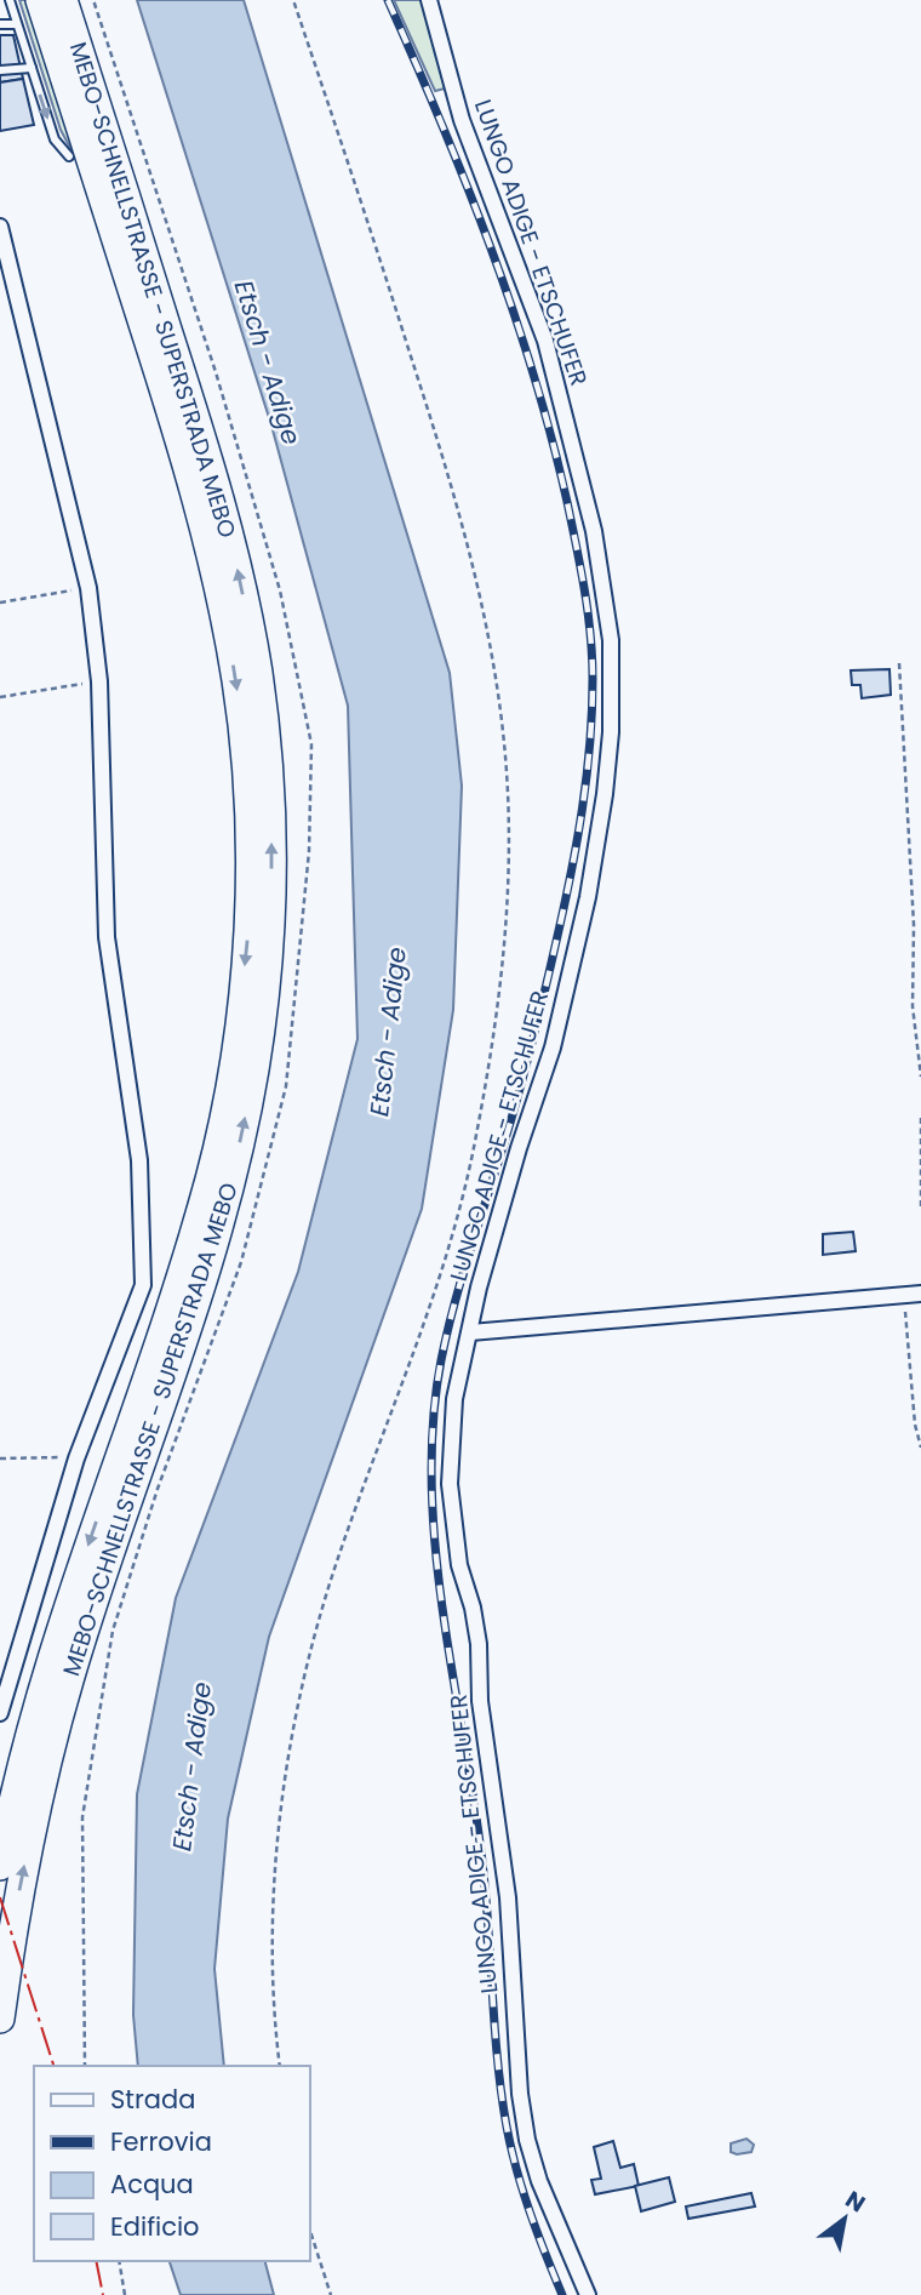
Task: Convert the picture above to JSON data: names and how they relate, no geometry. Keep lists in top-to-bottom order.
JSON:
{
  "streets": {
    "highway": ["MEBO-SCHNELLSTRASSE - SUPERSTRADA MEBO"],
    "street": ["LUNGO ADIGE - ETSCHUFER"]
  },
  "water": ["Etsch - Adige"],
  "legend": [
    "Strada",
    "Ferrovia",
    "Acqua",
    "Edificio"
  ],
  "north": "top right"
}
